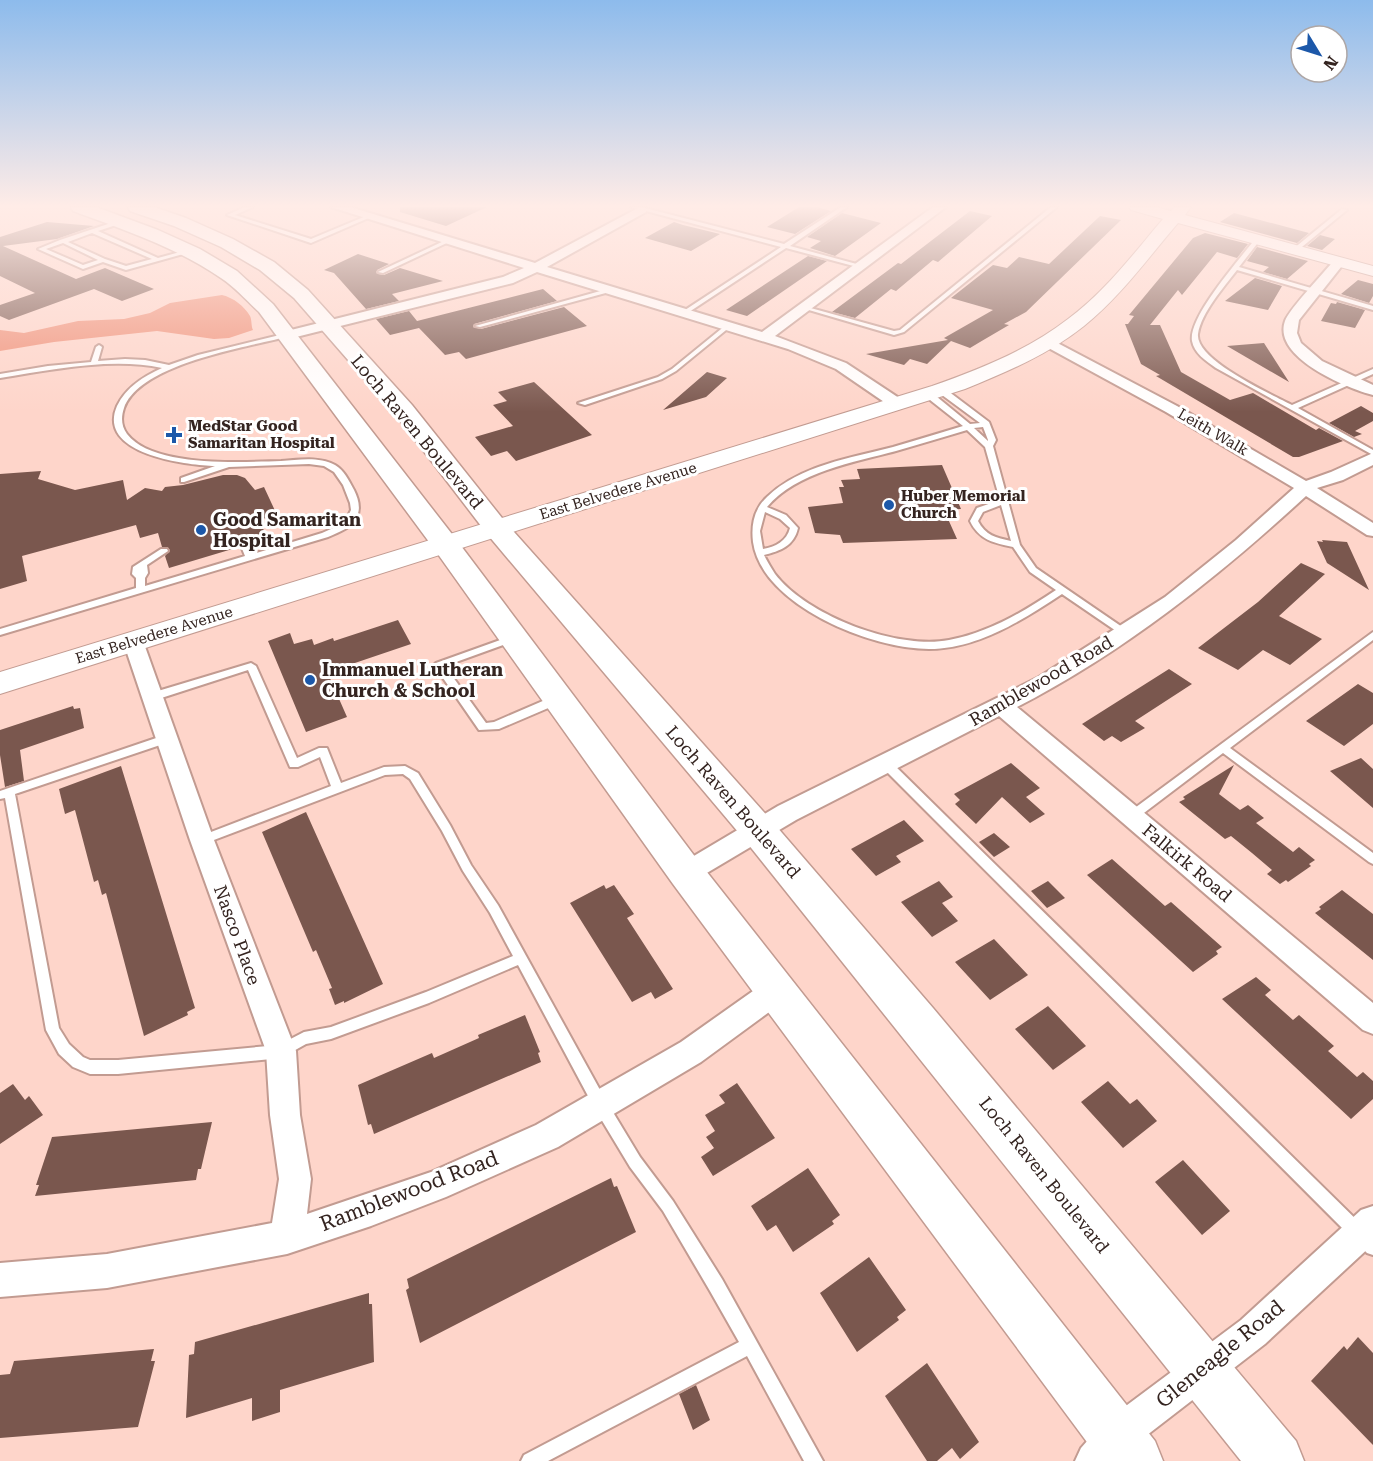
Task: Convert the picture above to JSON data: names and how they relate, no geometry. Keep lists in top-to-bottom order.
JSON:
{
  "streets": {
    "main road": ["Loch Raven Boulevard", "East Belvedere Avenue"],
    "street": [
      "Leith Walk",
      "Ramblewood Road",
      "Falkirk Road",
      "Nasco Place",
      "Gleneagle Road"
    ]
  },
  "crossings": [
    ["Loch Raven Boulevard", "East Belvedere Avenue"],
    ["Loch Raven Boulevard", "Ramblewood Road"],
    ["Loch Raven Boulevard", "Gleneagle Road"],
    ["Leith Walk", "East Belvedere Avenue"],
    ["Leith Walk", "Ramblewood Road"],
    ["East Belvedere Avenue", "Nasco Place"],
    ["Ramblewood Road", "Falkirk Road"],
    ["Ramblewood Road", "Nasco Place"]
  ],
  "places": {
    "health": ["MedStar Good Samaritan Hospital"],
    "other": ["Huber Memorial Church", "Good Samaritan Hospital", "Immanuel Lutheran Church & School"]
  },
  "north": "bottom right"
}
